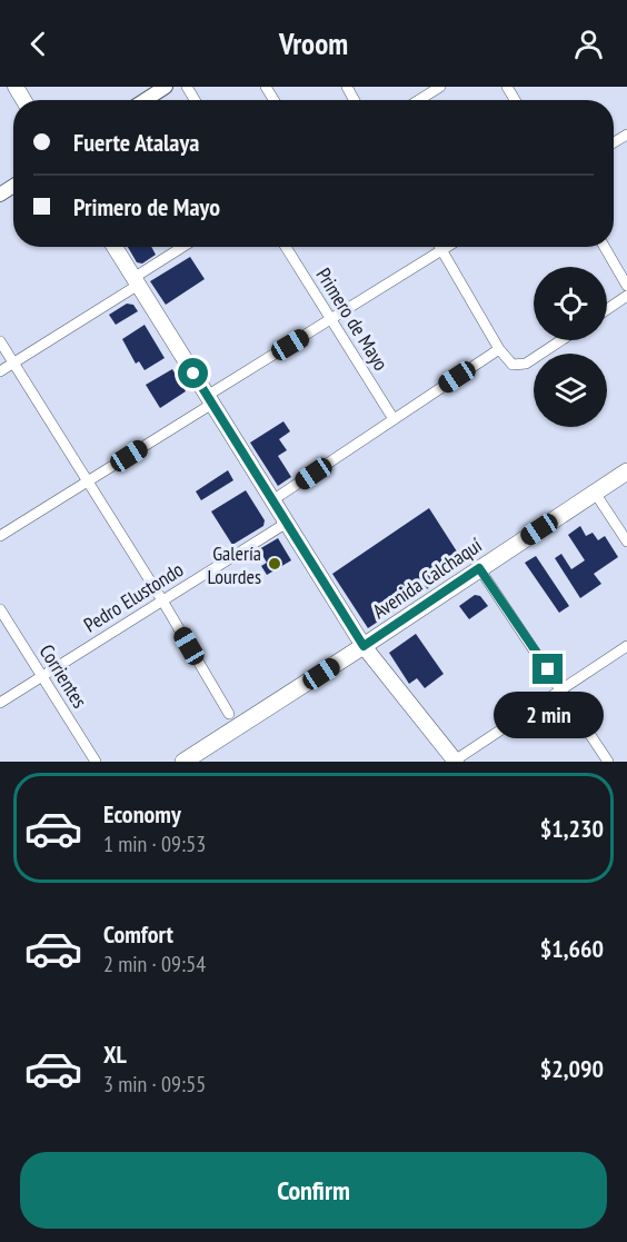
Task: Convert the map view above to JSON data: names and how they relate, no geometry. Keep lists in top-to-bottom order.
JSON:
{
  "streets": {
    "main road": ["Avenida Calchaquí"],
    "street": ["Primero de Mayo", "Pedro Elustondo", "Corrientes"]
  },
  "crossings": [
    ["Pedro Elustondo", "Corrientes"]
  ],
  "places": ["Galería Lourdes"],
  "page": {
    "header": "Vroom",
    "banner": ["Fuerte Atalaya", "Primero de Mayo"],
    "bubble": "2 min",
    "list": [
      {
        "name": "Economy",
        "note": "1 min · 09:53",
        "value": "$1,230"
      },
      {
        "name": "Comfort",
        "note": "2 min · 09:54",
        "value": "$1,660"
      },
      {
        "name": "XL",
        "note": "3 min · 09:55",
        "value": "$2,090"
      }
    ],
    "buttons": "Confirm"
  }
}
